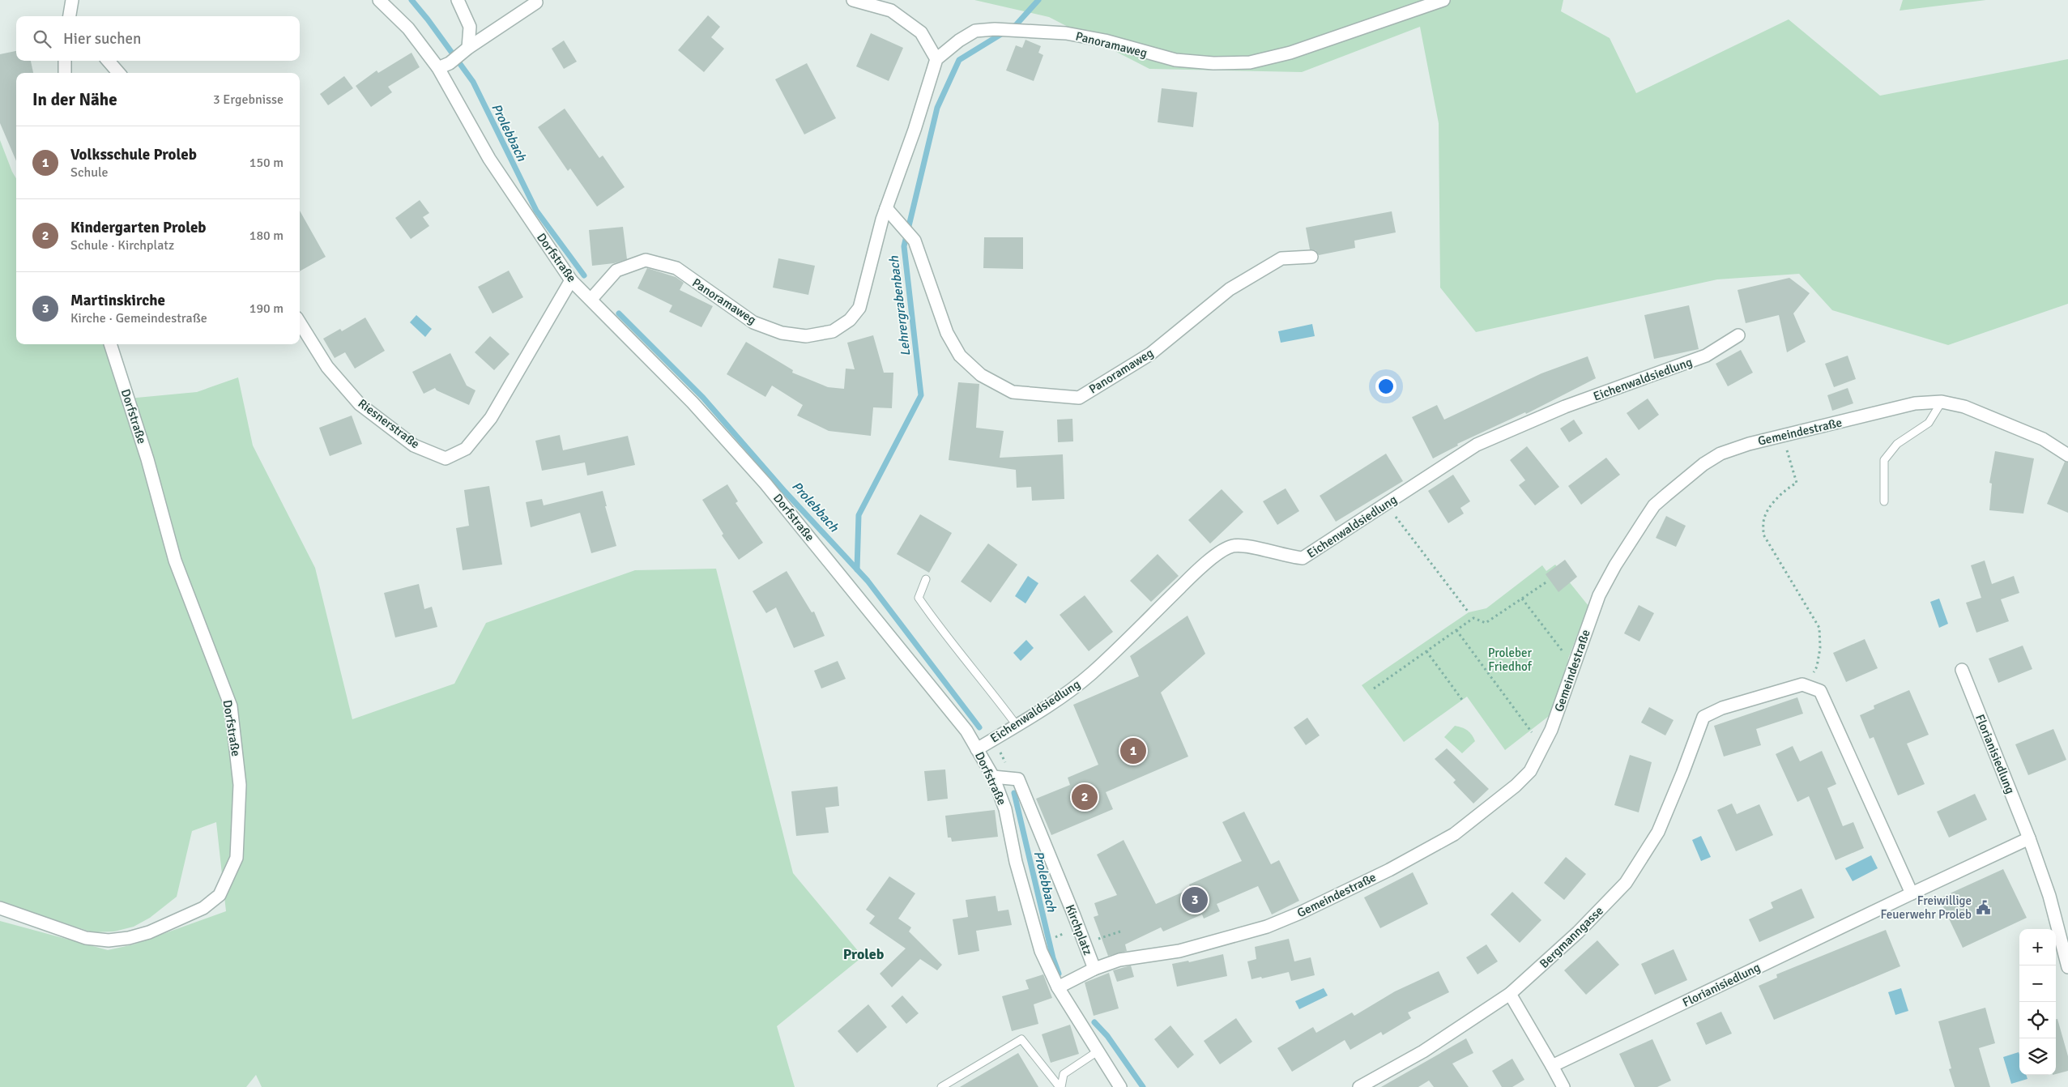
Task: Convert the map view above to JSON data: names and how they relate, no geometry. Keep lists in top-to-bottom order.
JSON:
{
  "streets": {
    "street": [
      "Panoramaweg",
      "Dorfstraße",
      "Eichenwaldsiedlung",
      "Riesnerstraße",
      "Gemeindestraße",
      "Florianisiedlung",
      "Kirchplatz",
      "Bergmanngasse"
    ]
  },
  "crossings": [
    ["Panoramaweg", "Dorfstraße"],
    ["Dorfstraße", "Eichenwaldsiedlung"],
    ["Dorfstraße", "Riesnerstraße"],
    ["Dorfstraße", "Gemeindestraße"],
    ["Dorfstraße", "Kirchplatz"],
    ["Gemeindestraße", "Kirchplatz"]
  ],
  "districts": ["Proleb"],
  "water": ["Prolebbach", "Lehrergrabenbach"],
  "parks": ["Proleber Friedhof"],
  "places": {
    "public building": ["Freiwillige Feuerwehr Proleb"]
  },
  "page": {
    "search": "Hier suchen",
    "heading": ["In der Nähe", "3 Ergebnisse"],
    "list": [
      {
        "mark": "1",
        "name": "Volksschule Proleb",
        "note": "Schule",
        "value": "150 m"
      },
      {
        "mark": "2",
        "name": "Kindergarten Proleb",
        "note": "Schule · Kirchplatz",
        "value": "180 m"
      },
      {
        "mark": "3",
        "name": "Martinskirche",
        "note": "Kirche · Gemeindestraße",
        "value": "190 m"
      }
    ],
    "pins": ["1", "2", "3"],
    "map_buttons": ["+", "−"]
  }
}
